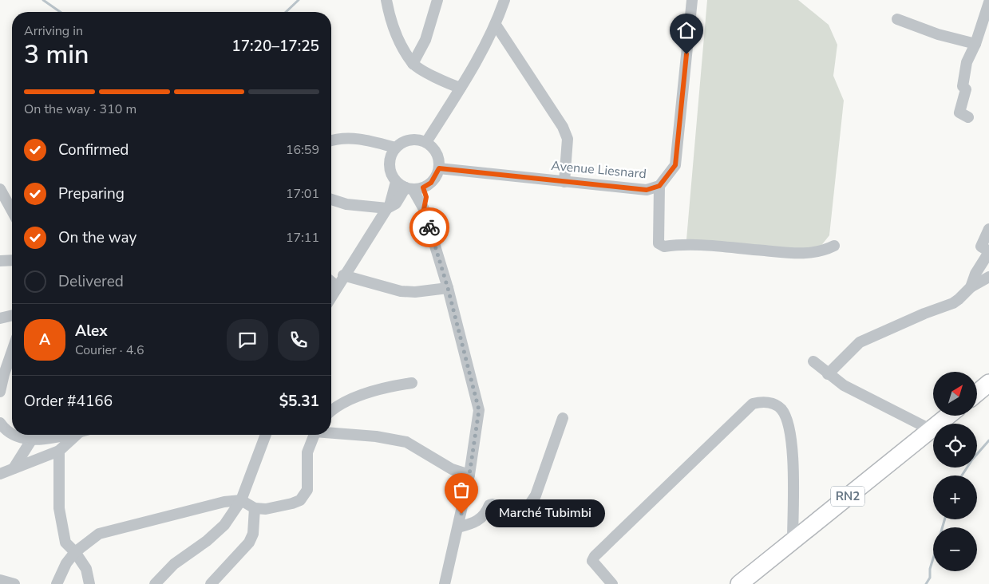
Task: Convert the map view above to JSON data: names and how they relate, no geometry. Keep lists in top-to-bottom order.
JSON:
{
  "streets": {
    "highway": ["RN2"],
    "street": ["Avenue Liesnard"]
  },
  "places": ["Marché Tubimbi"],
  "north": "top right",
  "page": {
    "heading": ["3 min", "Arriving in", "17:20–17:25"],
    "panel": [
      "Alex",
      "Courier · 4.6",
      "Order #4166",
      "$5.31"
    ],
    "bar": "On the way · 310 m",
    "list": [
      ["Confirmed", "16:59"],
      ["Preparing", "17:01"],
      ["On the way", "17:11"],
      "Delivered"
    ],
    "round": "A",
    "map_buttons": ["+", "−"],
    "bubble": "Marché Tubimbi"
  }
}
